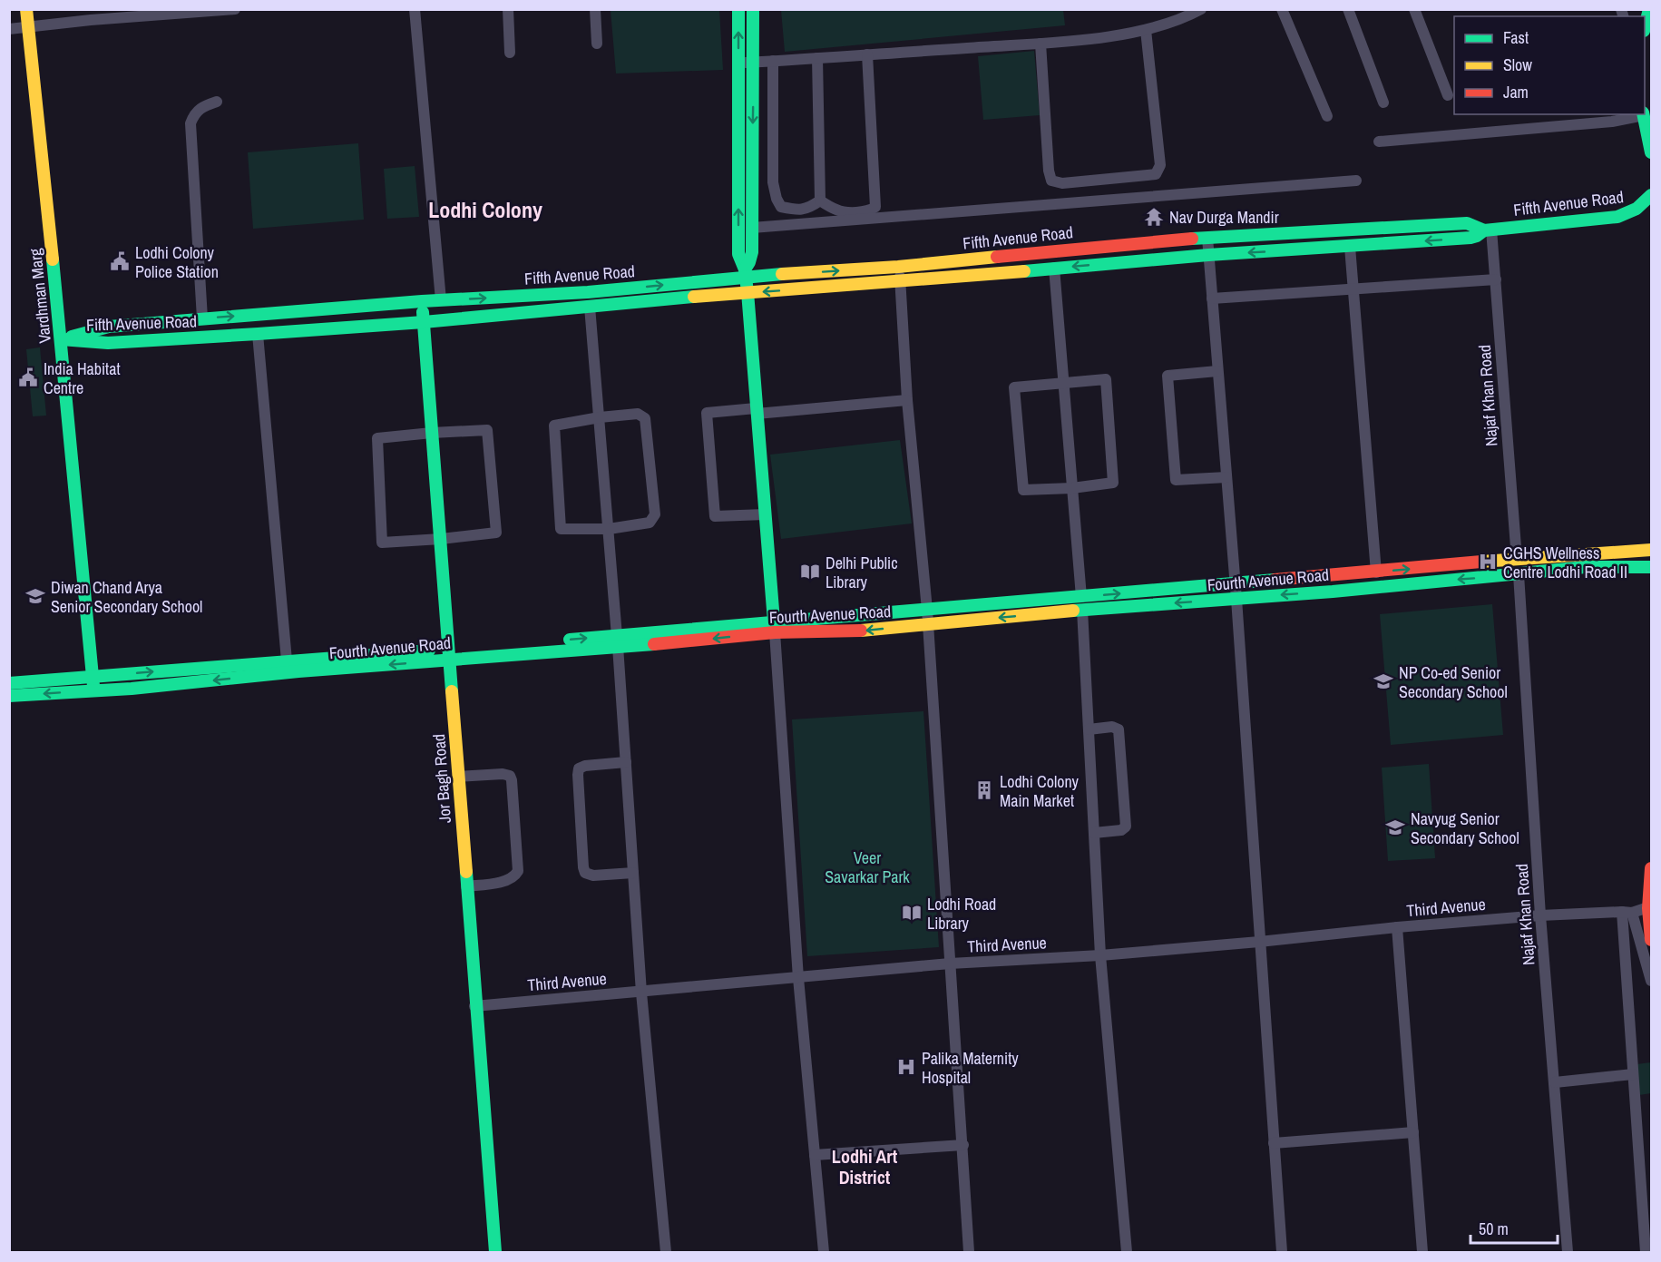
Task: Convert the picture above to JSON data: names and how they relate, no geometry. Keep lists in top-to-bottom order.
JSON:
{
  "streets": {
    "street": [
      "Fifth Avenue Road",
      "Vardhman Marg",
      "Najaf Khan Road",
      "Fourth Avenue Road",
      "Jor Bagh Road",
      "Third Avenue"
    ]
  },
  "crossings": [
    ["Fifth Avenue Road", "Vardhman Marg"],
    ["Fifth Avenue Road", "Najaf Khan Road"],
    ["Fifth Avenue Road", "Jor Bagh Road"],
    ["Vardhman Marg", "Fourth Avenue Road"],
    ["Najaf Khan Road", "Fourth Avenue Road"],
    ["Najaf Khan Road", "Third Avenue"],
    ["Fourth Avenue Road", "Jor Bagh Road"],
    ["Jor Bagh Road", "Third Avenue"]
  ],
  "districts": ["Lodhi Colony", "Lodhi Art District"],
  "parks": ["Veer Savarkar Park"],
  "places": {
    "temple": ["Nav Durga Mandir"],
    "public building": ["Lodhi Colony Police Station", "India Habitat Centre"],
    "hospital": ["CGHS Wellness Centre Lodhi Road II", "Palika Maternity Hospital"],
    "library": ["Delhi Public Library", "Lodhi Road Library"],
    "school or university": ["Diwan Chand Arya Senior Secondary School", "NP Co-ed Senior Secondary School", "Navyug Senior Secondary School"],
    "building": ["Lodhi Colony Main Market"]
  },
  "legend": ["Fast", "Slow", "Jam"],
  "scale_bar": "50 m"
}
